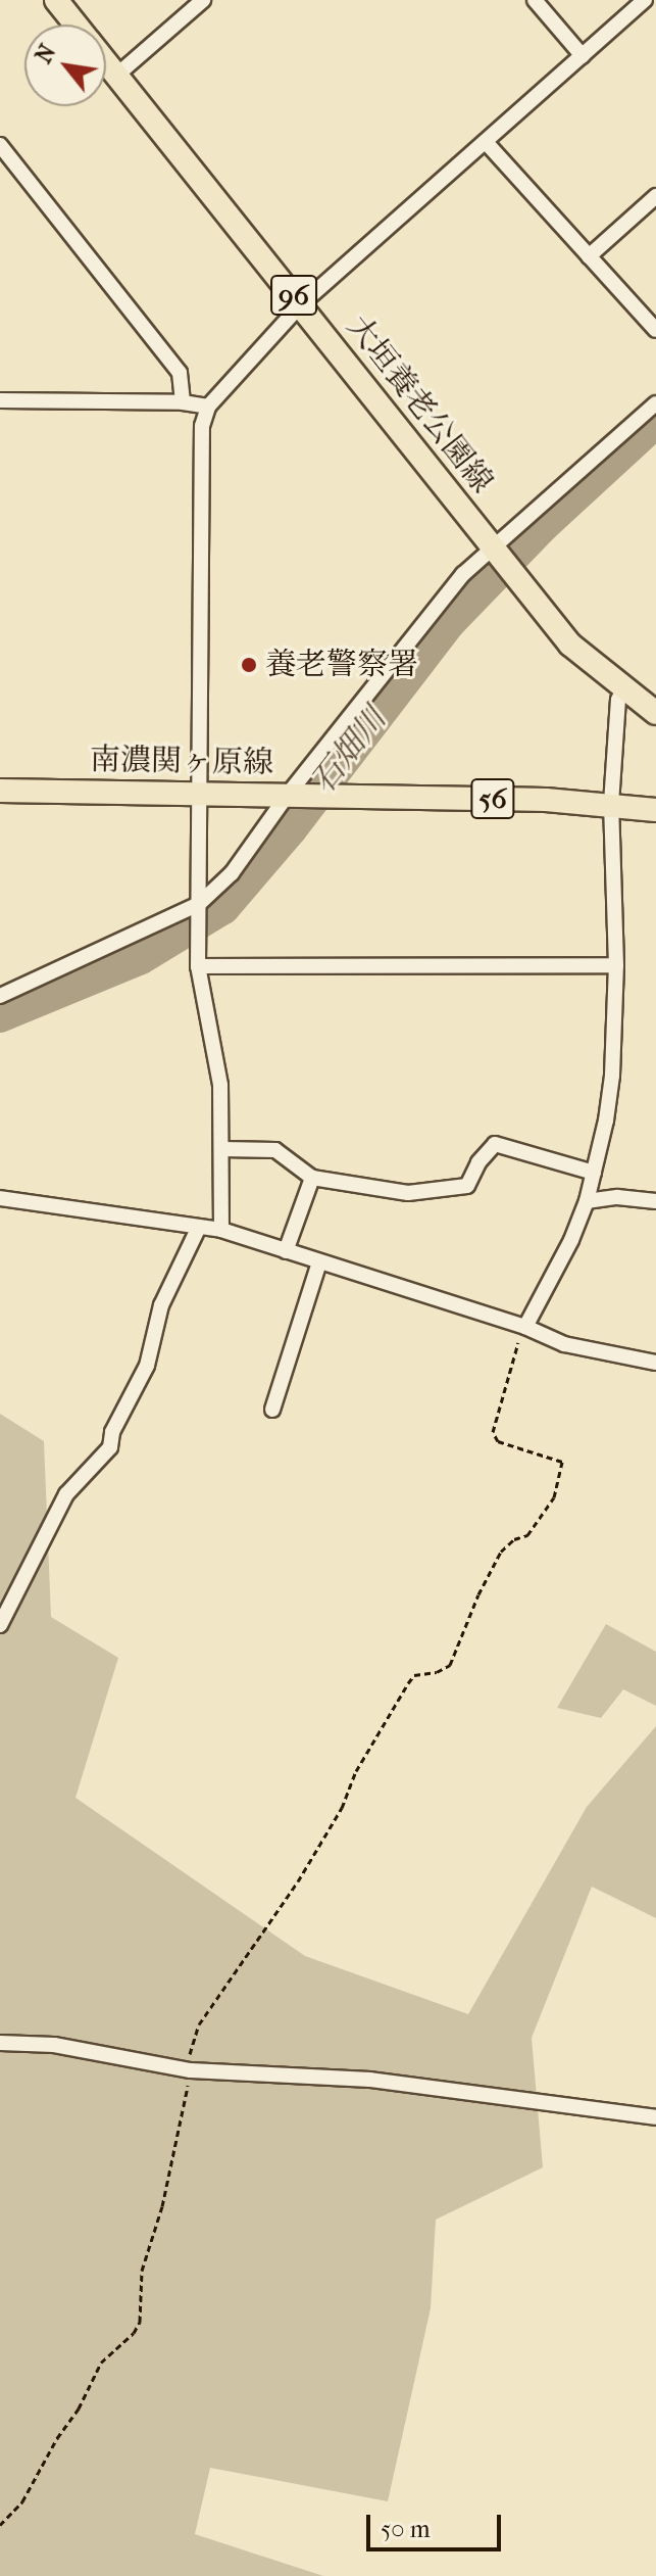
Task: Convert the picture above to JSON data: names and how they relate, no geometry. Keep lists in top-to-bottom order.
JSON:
{
  "streets": {
    "main road": [
      "96",
      "大垣養老公園線",
      "南濃関ヶ原線",
      "56"
    ]
  },
  "water": ["石畑川"],
  "places": ["養老警察署"],
  "scale_bar": "50 m",
  "north": "top left"
}
